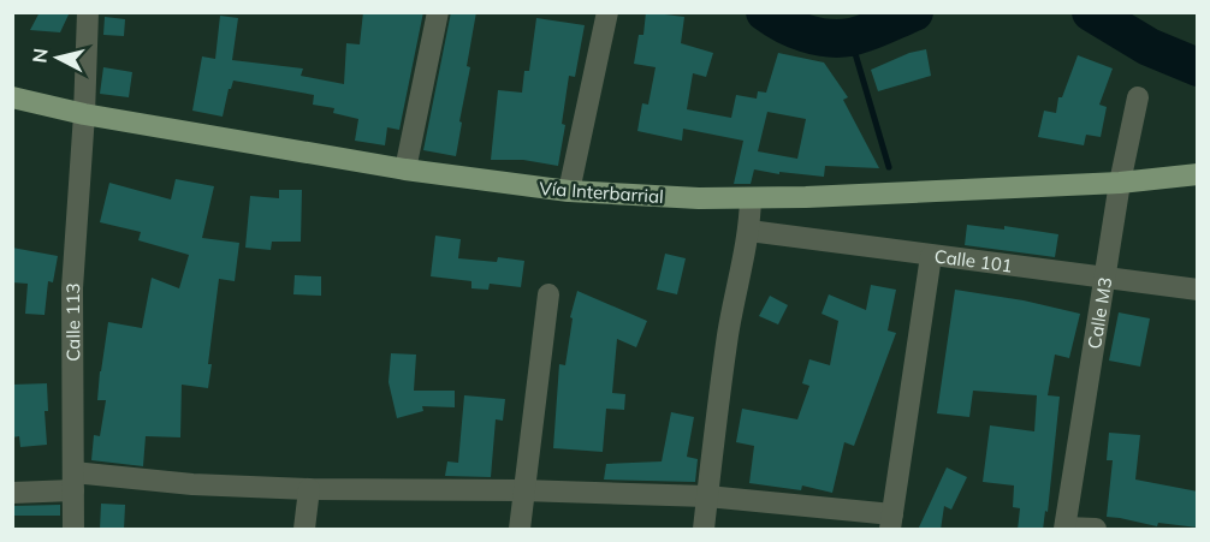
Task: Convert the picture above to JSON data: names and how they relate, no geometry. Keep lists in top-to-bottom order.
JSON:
{
  "streets": {
    "main road": ["Vía Interbarrial"],
    "street": ["Calle 101", "Calle M3", "Calle 113"]
  },
  "crossings": [
    ["Vía Interbarrial", "Calle M3"],
    ["Vía Interbarrial", "Calle 113"],
    ["Calle 101", "Calle M3"]
  ],
  "north": "left"
}
